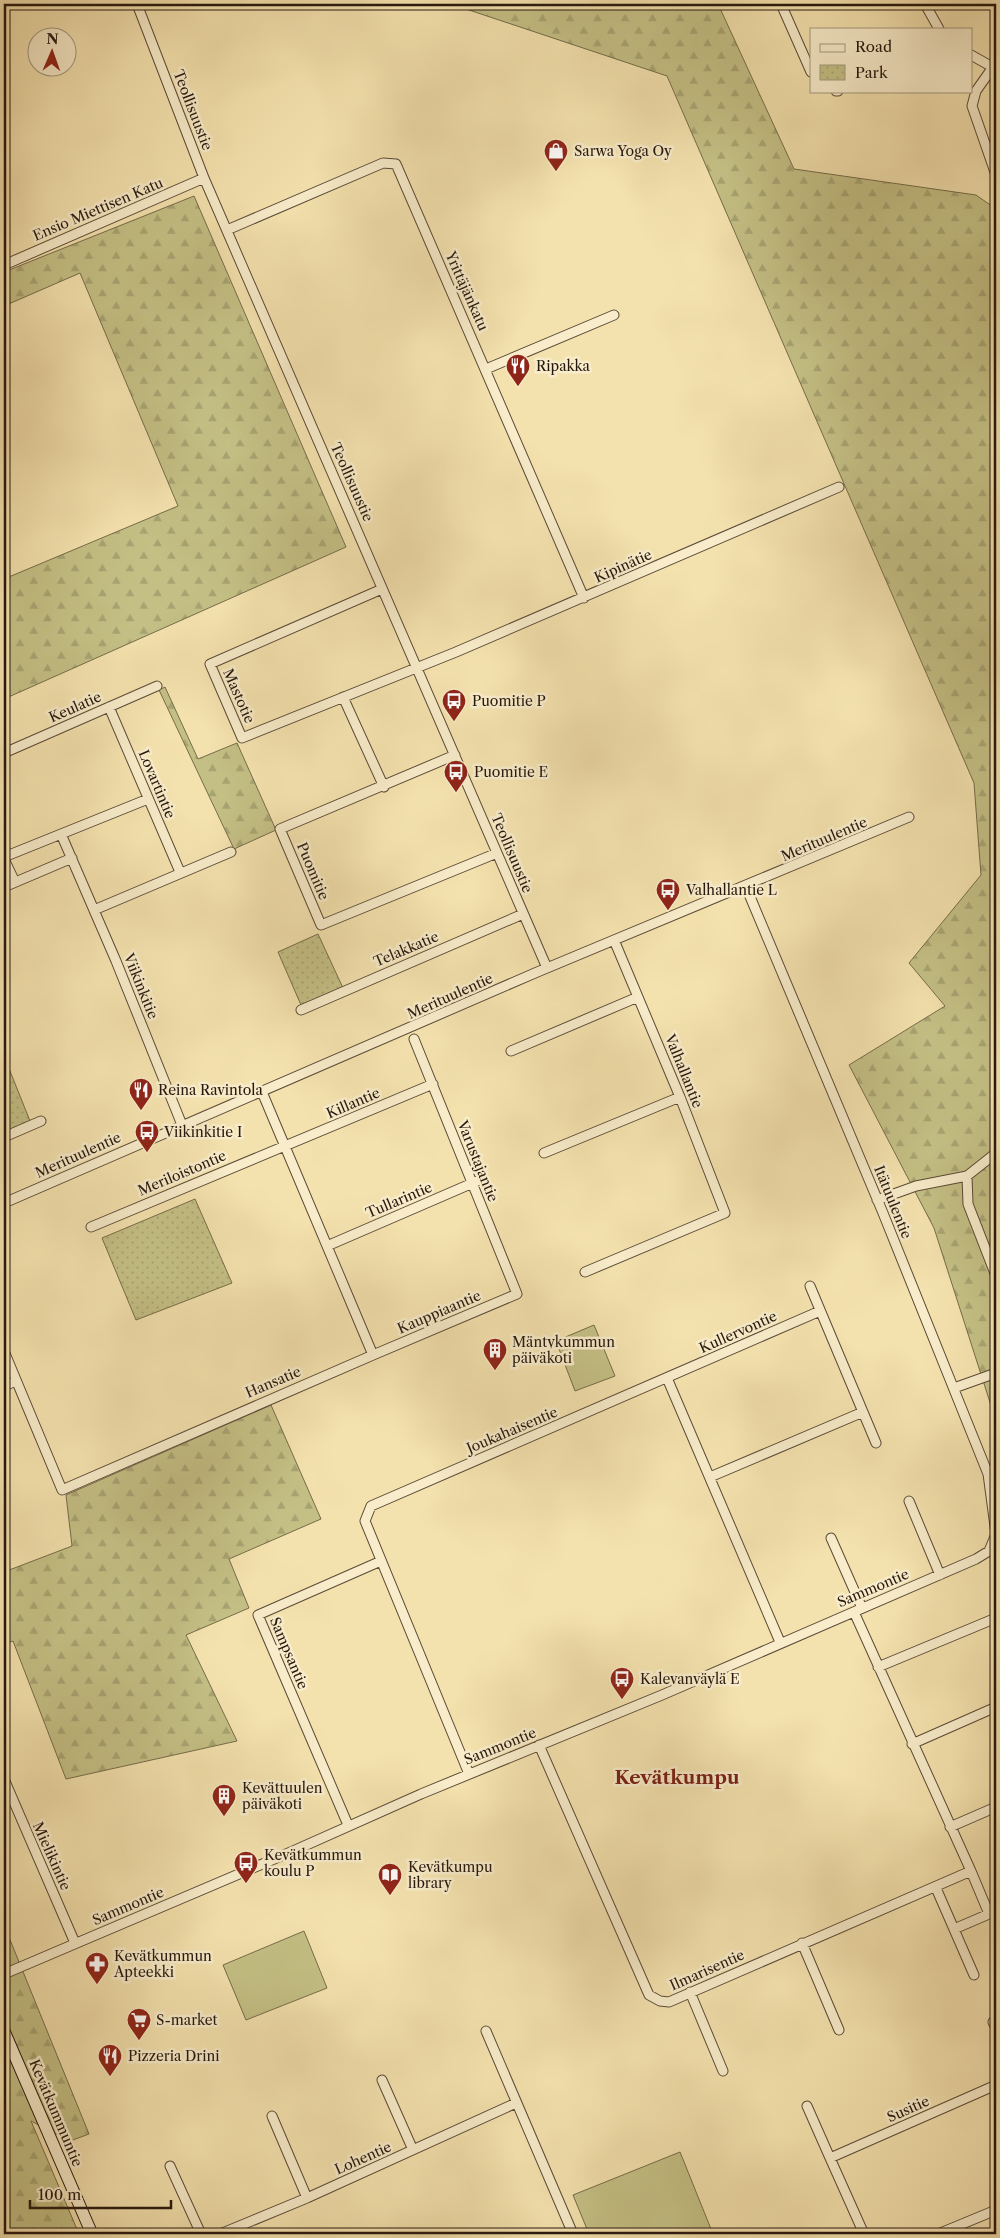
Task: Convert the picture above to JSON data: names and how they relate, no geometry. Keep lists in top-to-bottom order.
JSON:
{
  "streets": {
    "street": [
      "Teollisuustie",
      "Ensio Miettisen Katu",
      "Yrittäjänkatu",
      "Kipinätie",
      "Mastotie",
      "Keulatie",
      "Lovartintie",
      "Merituulentie",
      "Puomitie",
      "Telakkatie",
      "Viikinkitie",
      "Valhallantie",
      "Killantie",
      "Varustajantie",
      "Meriloistontie",
      "Tullarintie",
      "Itätuulentie",
      "Kauppiaantie",
      "Kullervontie",
      "Hansatie",
      "Joukahaisentie",
      "Sammontie",
      "Sampsantie",
      "Mielikintie",
      "Ilmarisentie",
      "Susitie",
      "Kevätkummuntie",
      "Lohentie"
    ]
  },
  "crossings": [
    ["Teollisuustie", "Ensio Miettisen Katu"],
    ["Teollisuustie", "Yrittäjänkatu"],
    ["Teollisuustie", "Kipinätie"],
    ["Teollisuustie", "Mastotie"],
    ["Teollisuustie", "Merituulentie"],
    ["Teollisuustie", "Puomitie"],
    ["Teollisuustie", "Telakkatie"],
    ["Yrittäjänkatu", "Kipinätie"],
    ["Kipinätie", "Mastotie"],
    ["Keulatie", "Lovartintie"],
    ["Merituulentie", "Viikinkitie"],
    ["Merituulentie", "Valhallantie"],
    ["Merituulentie", "Itätuulentie"],
    ["Killantie", "Varustajantie"],
    ["Killantie", "Meriloistontie"],
    ["Varustajantie", "Tullarintie"],
    ["Varustajantie", "Kauppiaantie"],
    ["Itätuulentie", "Sammontie"],
    ["Kauppiaantie", "Hansatie"],
    ["Kullervontie", "Joukahaisentie"],
    ["Joukahaisentie", "Sammontie"],
    ["Joukahaisentie", "Sampsantie"],
    ["Sammontie", "Sampsantie"],
    ["Sammontie", "Mielikintie"],
    ["Sammontie", "Ilmarisentie"]
  ],
  "districts": ["Kevätkumpu"],
  "places": {
    "shop": ["Sarwa Yoga Oy"],
    "restaurant": ["Ripakka", "Reina Ravintola", "Pizzeria Drini"],
    "bus stop": [
      "Puomitie P",
      "Puomitie E",
      "Valhallantie L",
      "Viikinkitie I",
      "Kalevanväylä E",
      "Kevätkummun koulu P"
    ],
    "building": ["Mäntykummun päiväkoti", "Kevättuulen päiväkoti"],
    "library": ["Kevätkumpu library"],
    "pharmacy": ["Kevätkummun Apteekki"],
    "supermarket": ["S-market"]
  },
  "legend": ["Road", "Park"],
  "scale_bar": "100 m",
  "north": "top"
}
